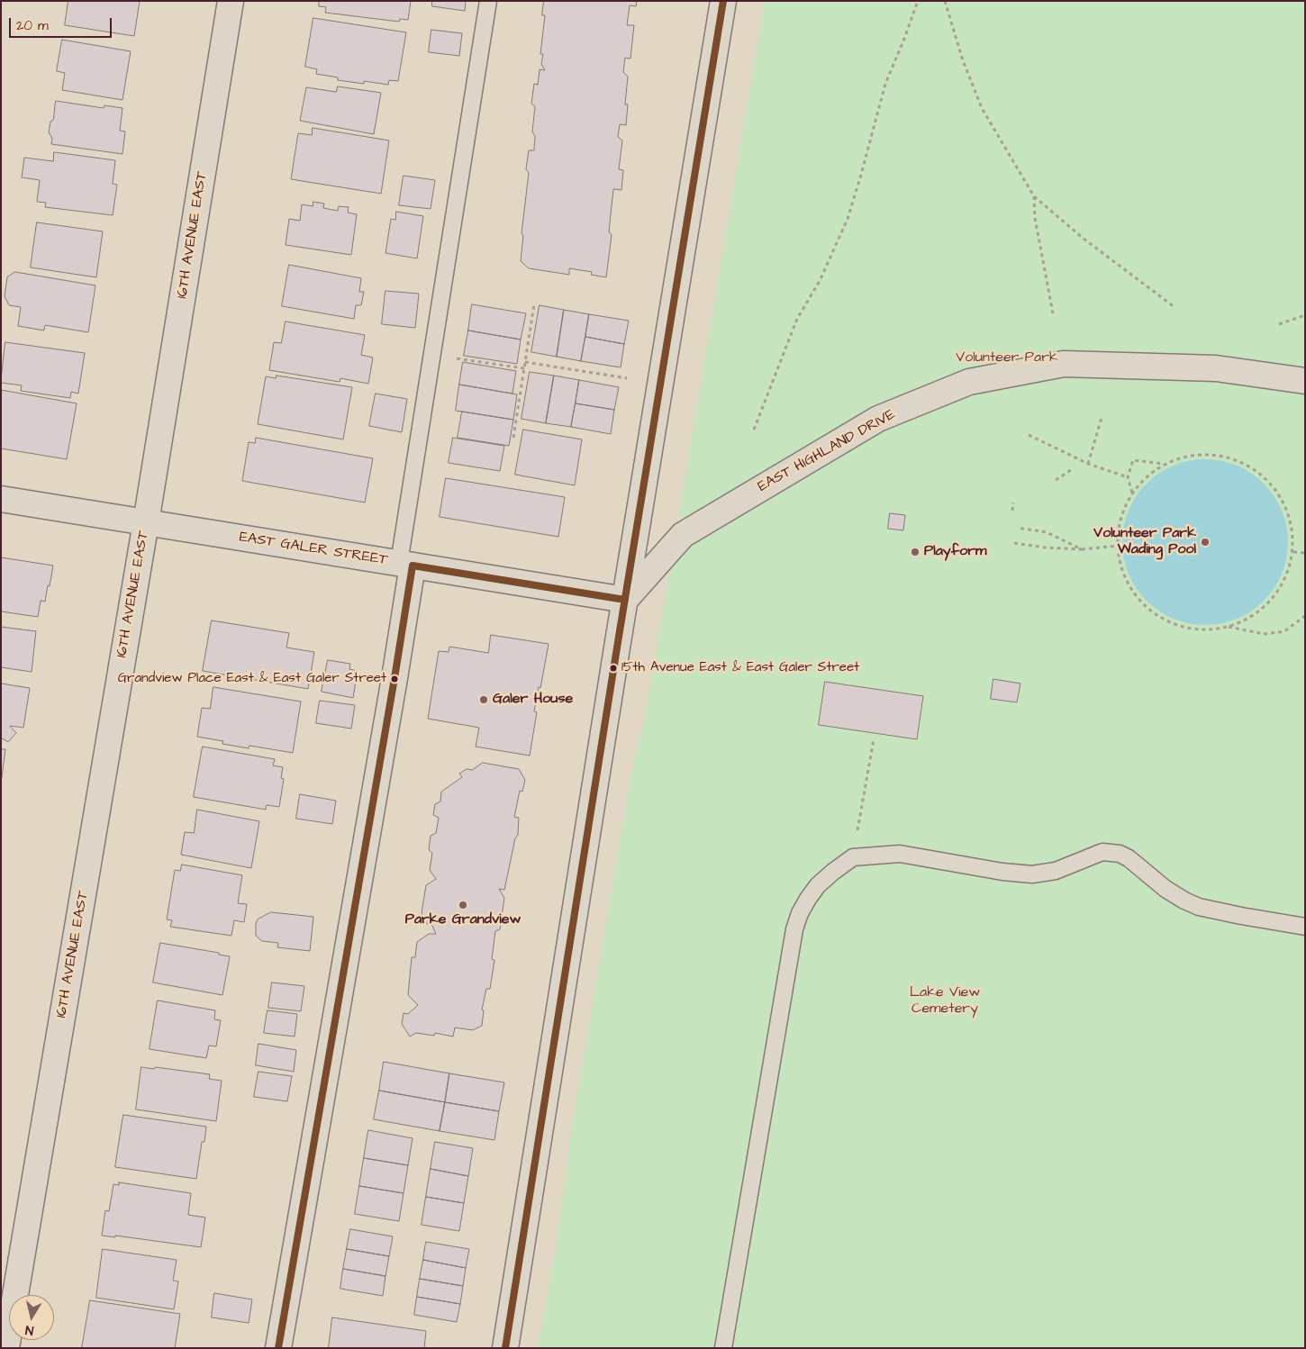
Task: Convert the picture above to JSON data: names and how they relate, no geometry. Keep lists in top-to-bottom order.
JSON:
{
  "streets": {
    "street": ["16TH AVENUE EAST", "EAST HIGHLAND DRIVE", "EAST GALER STREET"]
  },
  "crossings": [
    ["16TH AVENUE EAST", "EAST GALER STREET"],
    ["EAST HIGHLAND DRIVE", "EAST GALER STREET"]
  ],
  "parks": ["Volunteer Park", "Lake View Cemetery"],
  "places": [
    "Volunteer Park Wading Pool",
    "Playform",
    "15th Avenue East & East Galer Street",
    "Grandview Place East & East Galer Street",
    "Galer House",
    "Parke Grandview"
  ],
  "scale_bar": "20 m",
  "north": "bottom"
}
